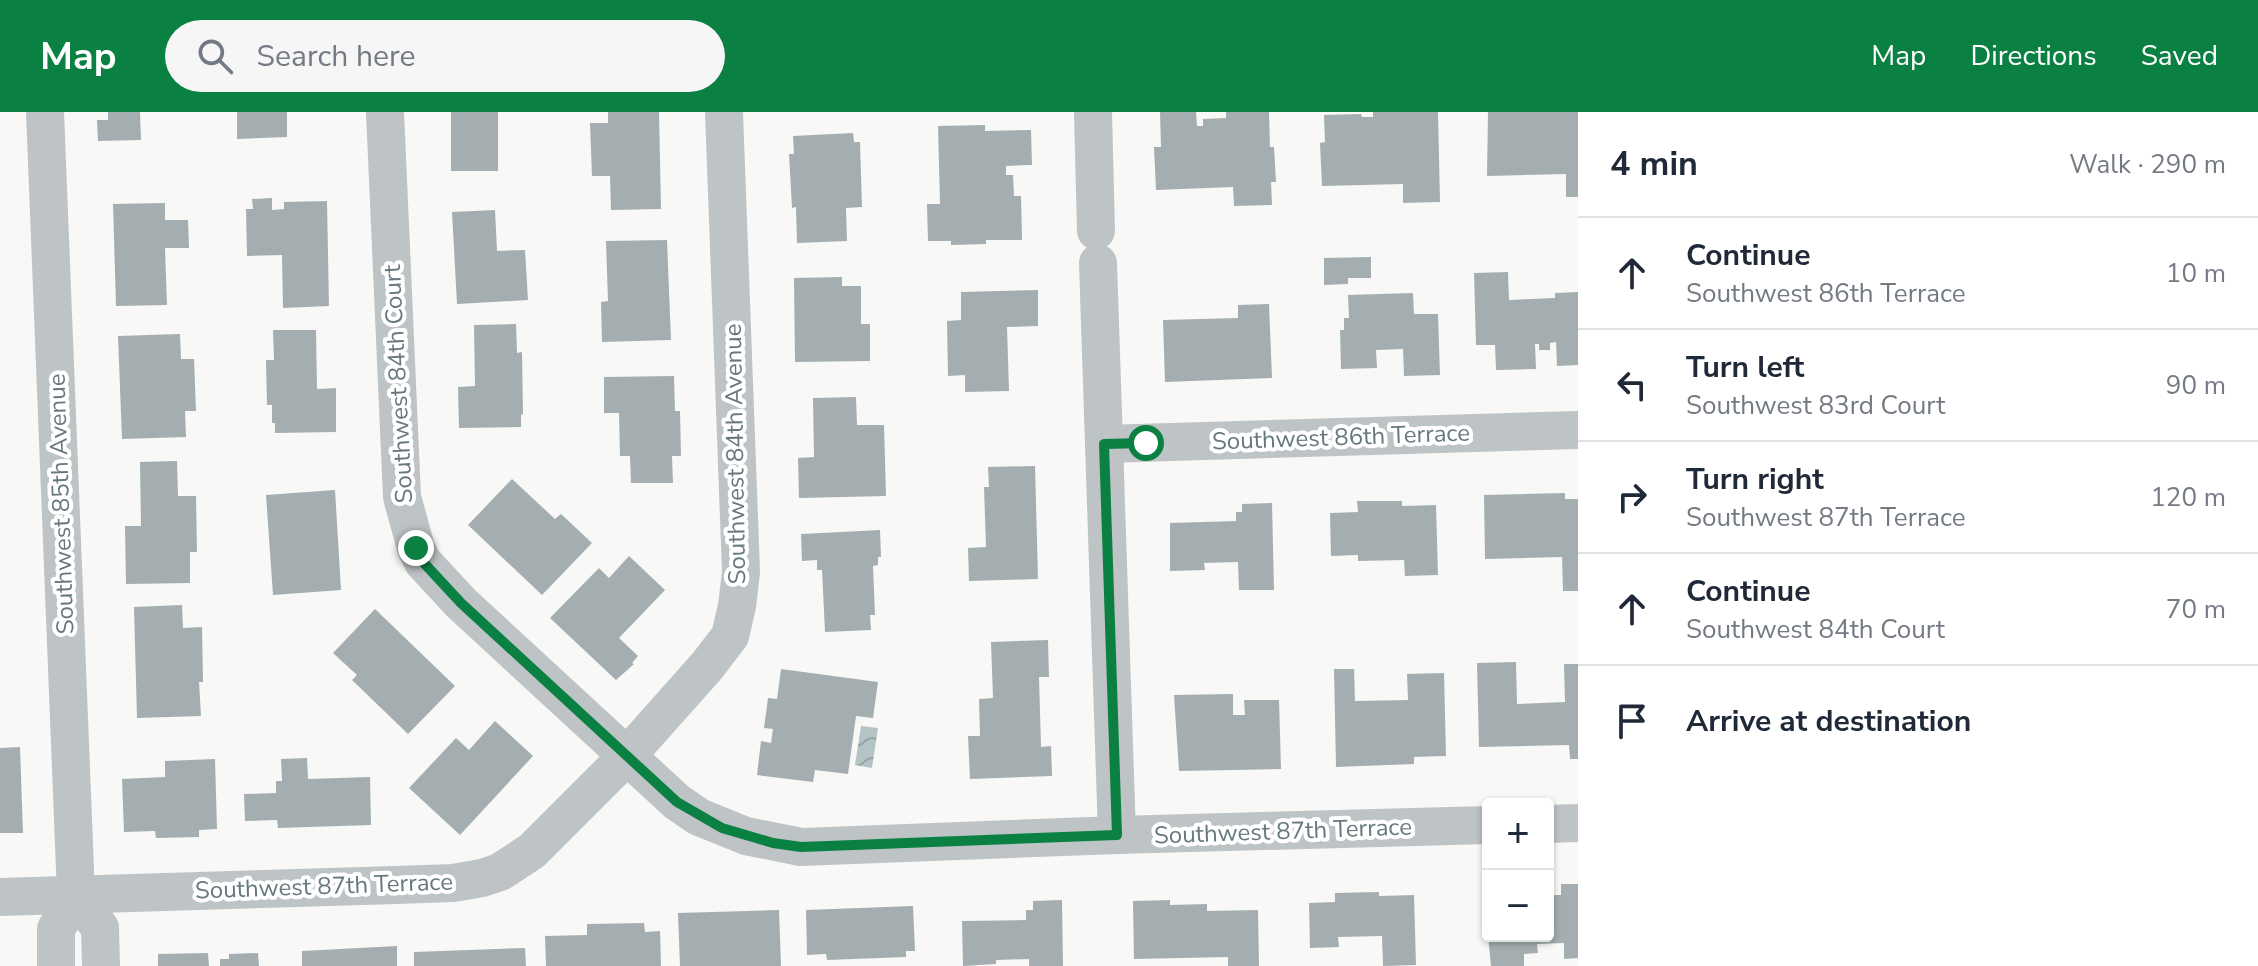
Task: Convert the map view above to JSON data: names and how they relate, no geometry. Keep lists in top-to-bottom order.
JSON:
{
  "streets": {
    "street": [
      "Southwest 84th Court",
      "Southwest 86th Terrace",
      "Southwest 84th Avenue",
      "Southwest 85th Avenue",
      "Southwest 87th Terrace"
    ]
  },
  "crossings": [
    ["Southwest 84th Court", "Southwest 84th Avenue"],
    ["Southwest 84th Court", "Southwest 87th Terrace"],
    ["Southwest 84th Avenue", "Southwest 87th Terrace"],
    ["Southwest 85th Avenue", "Southwest 87th Terrace"]
  ],
  "page": {
    "header": "Map",
    "search": "Search here",
    "nav": ["Map", "Directions", "Saved"],
    "heading": ["4 min", "Walk · 290 m"],
    "list": [
      ["Continue", "Southwest 86th Terrace", "10 m"],
      ["Turn left", "Southwest 83rd Court", "90 m"],
      ["Turn right", "Southwest 87th Terrace", "120 m"],
      ["Continue", "Southwest 84th Court", "70 m"],
      "Arrive at destination"
    ],
    "map_buttons": ["+", "−"]
  }
}
